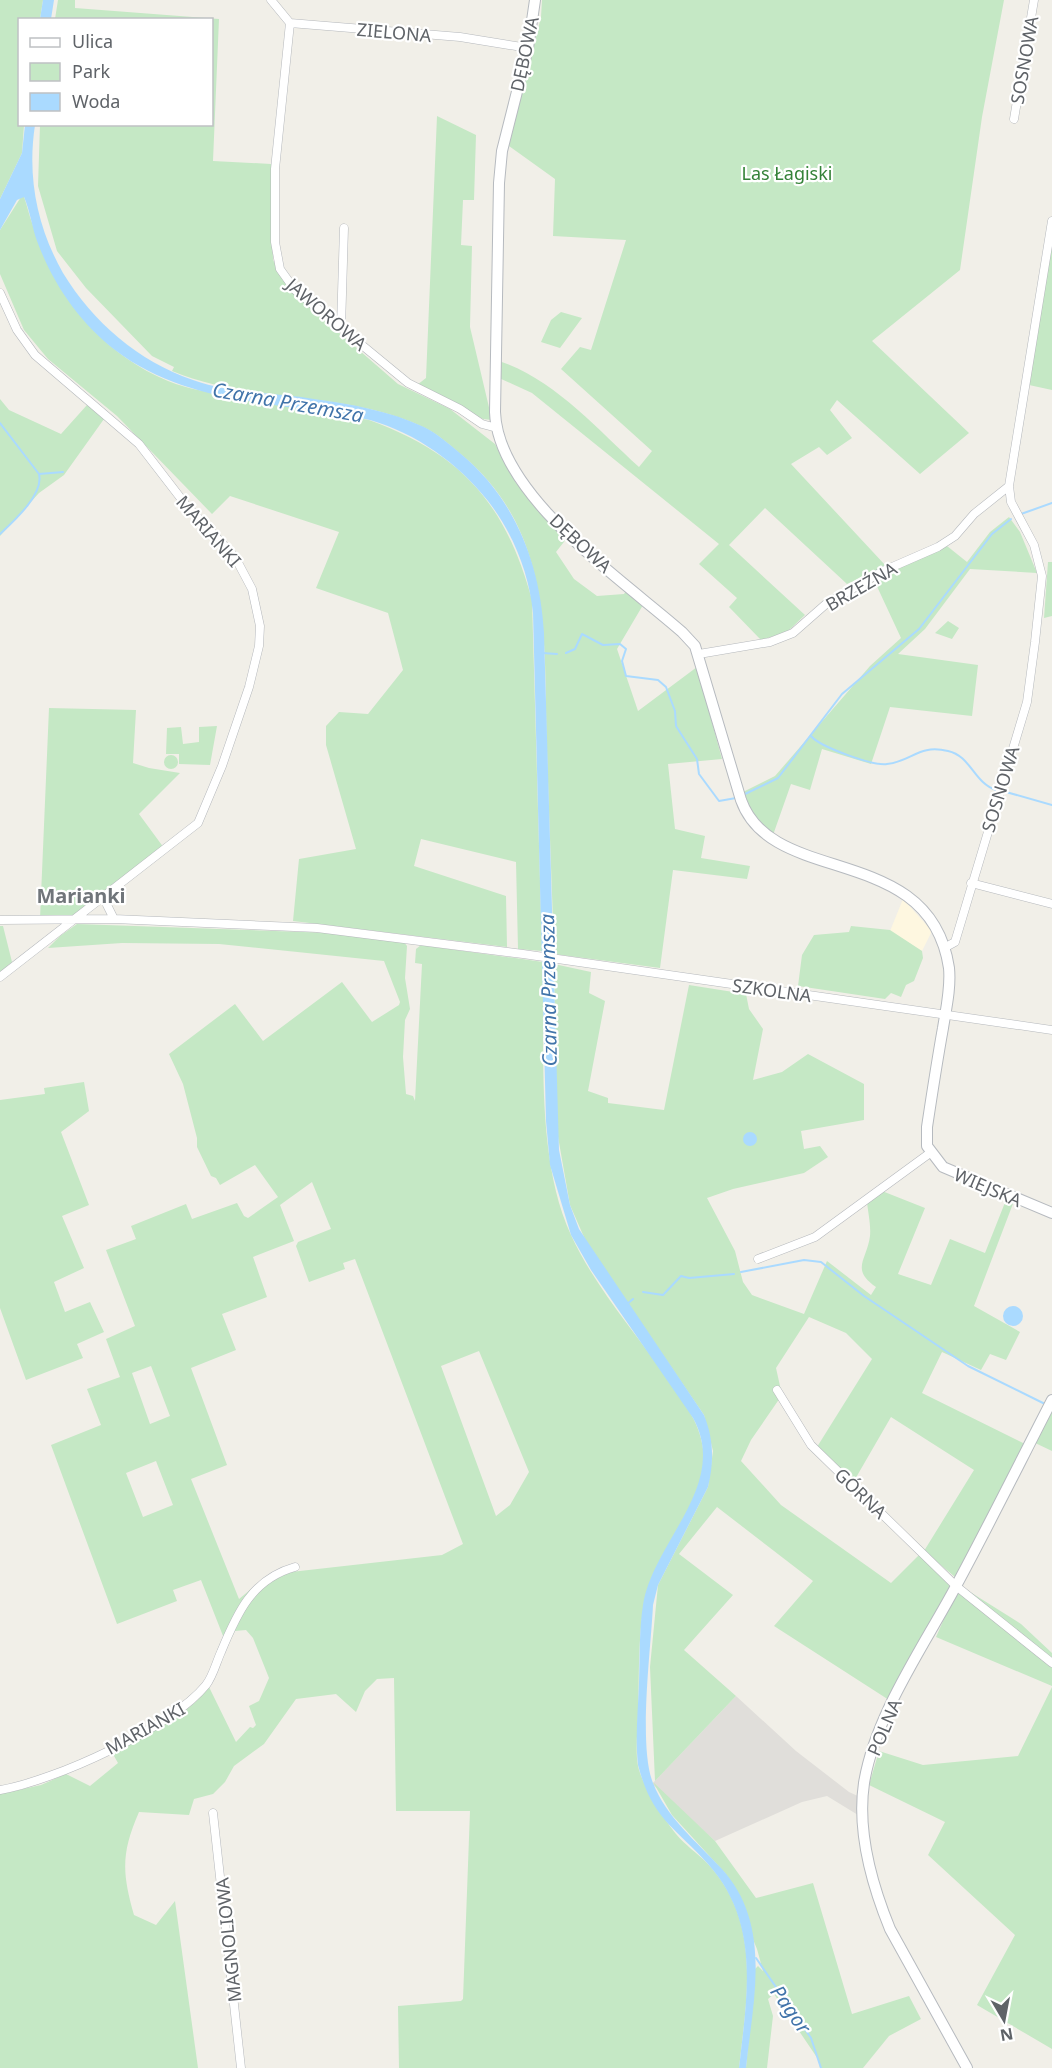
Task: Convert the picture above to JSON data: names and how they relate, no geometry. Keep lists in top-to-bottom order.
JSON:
{
  "streets": {
    "street": [
      "ZIELONA",
      "DĘBOWA",
      "SOSNOWA",
      "JAWOROWA",
      "MARIANKI",
      "BRZEŹNA",
      "SZKOLNA",
      "WIEJSKA",
      "GÓRNA",
      "POLNA",
      "MAGNOLIOWA"
    ]
  },
  "crossings": [
    ["ZIELONA", "DĘBOWA"],
    ["ZIELONA", "JAWOROWA"],
    ["DĘBOWA", "SOSNOWA"],
    ["DĘBOWA", "JAWOROWA"],
    ["DĘBOWA", "BRZEŹNA"],
    ["SOSNOWA", "BRZEŹNA"],
    ["GÓRNA", "POLNA"]
  ],
  "districts": ["Marianki"],
  "water": ["Czarna Przemsza", "Pagor"],
  "parks": ["Las Łagiski"],
  "legend": ["Ulica", "Park", "Woda"],
  "north": "bottom"
}
